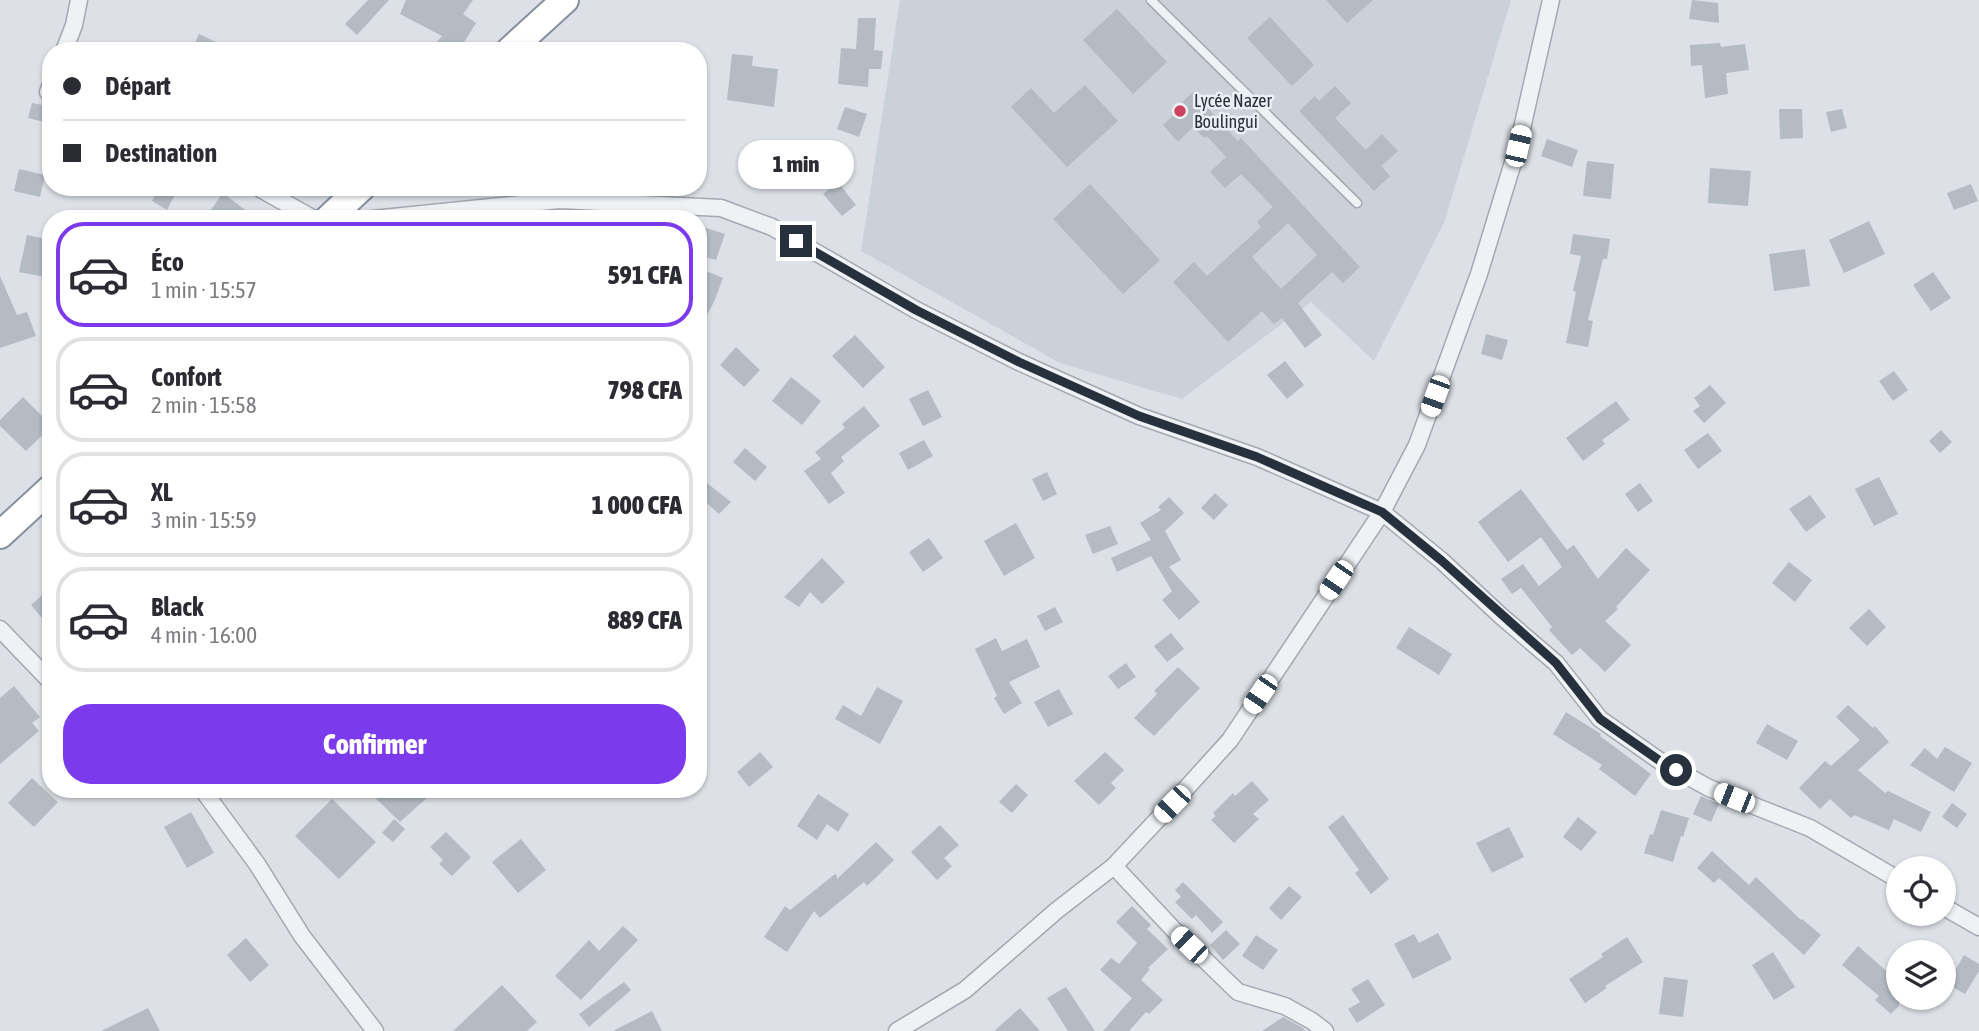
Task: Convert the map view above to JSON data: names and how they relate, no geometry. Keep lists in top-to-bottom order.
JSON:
{
  "places": ["Lycée Nazer Boulingui"],
  "page": {
    "banner": ["Départ", "Destination"],
    "bubble": "1 min",
    "list": [
      {
        "name": "Éco",
        "note": "1 min · 15:57",
        "value": "591 CFA"
      },
      {
        "name": "Confort",
        "note": "2 min · 15:58",
        "value": "798 CFA"
      },
      {
        "name": "XL",
        "note": "3 min · 15:59",
        "value": "1 000 CFA"
      },
      {
        "name": "Black",
        "note": "4 min · 16:00",
        "value": "889 CFA"
      }
    ],
    "buttons": "Confirmer"
  }
}
